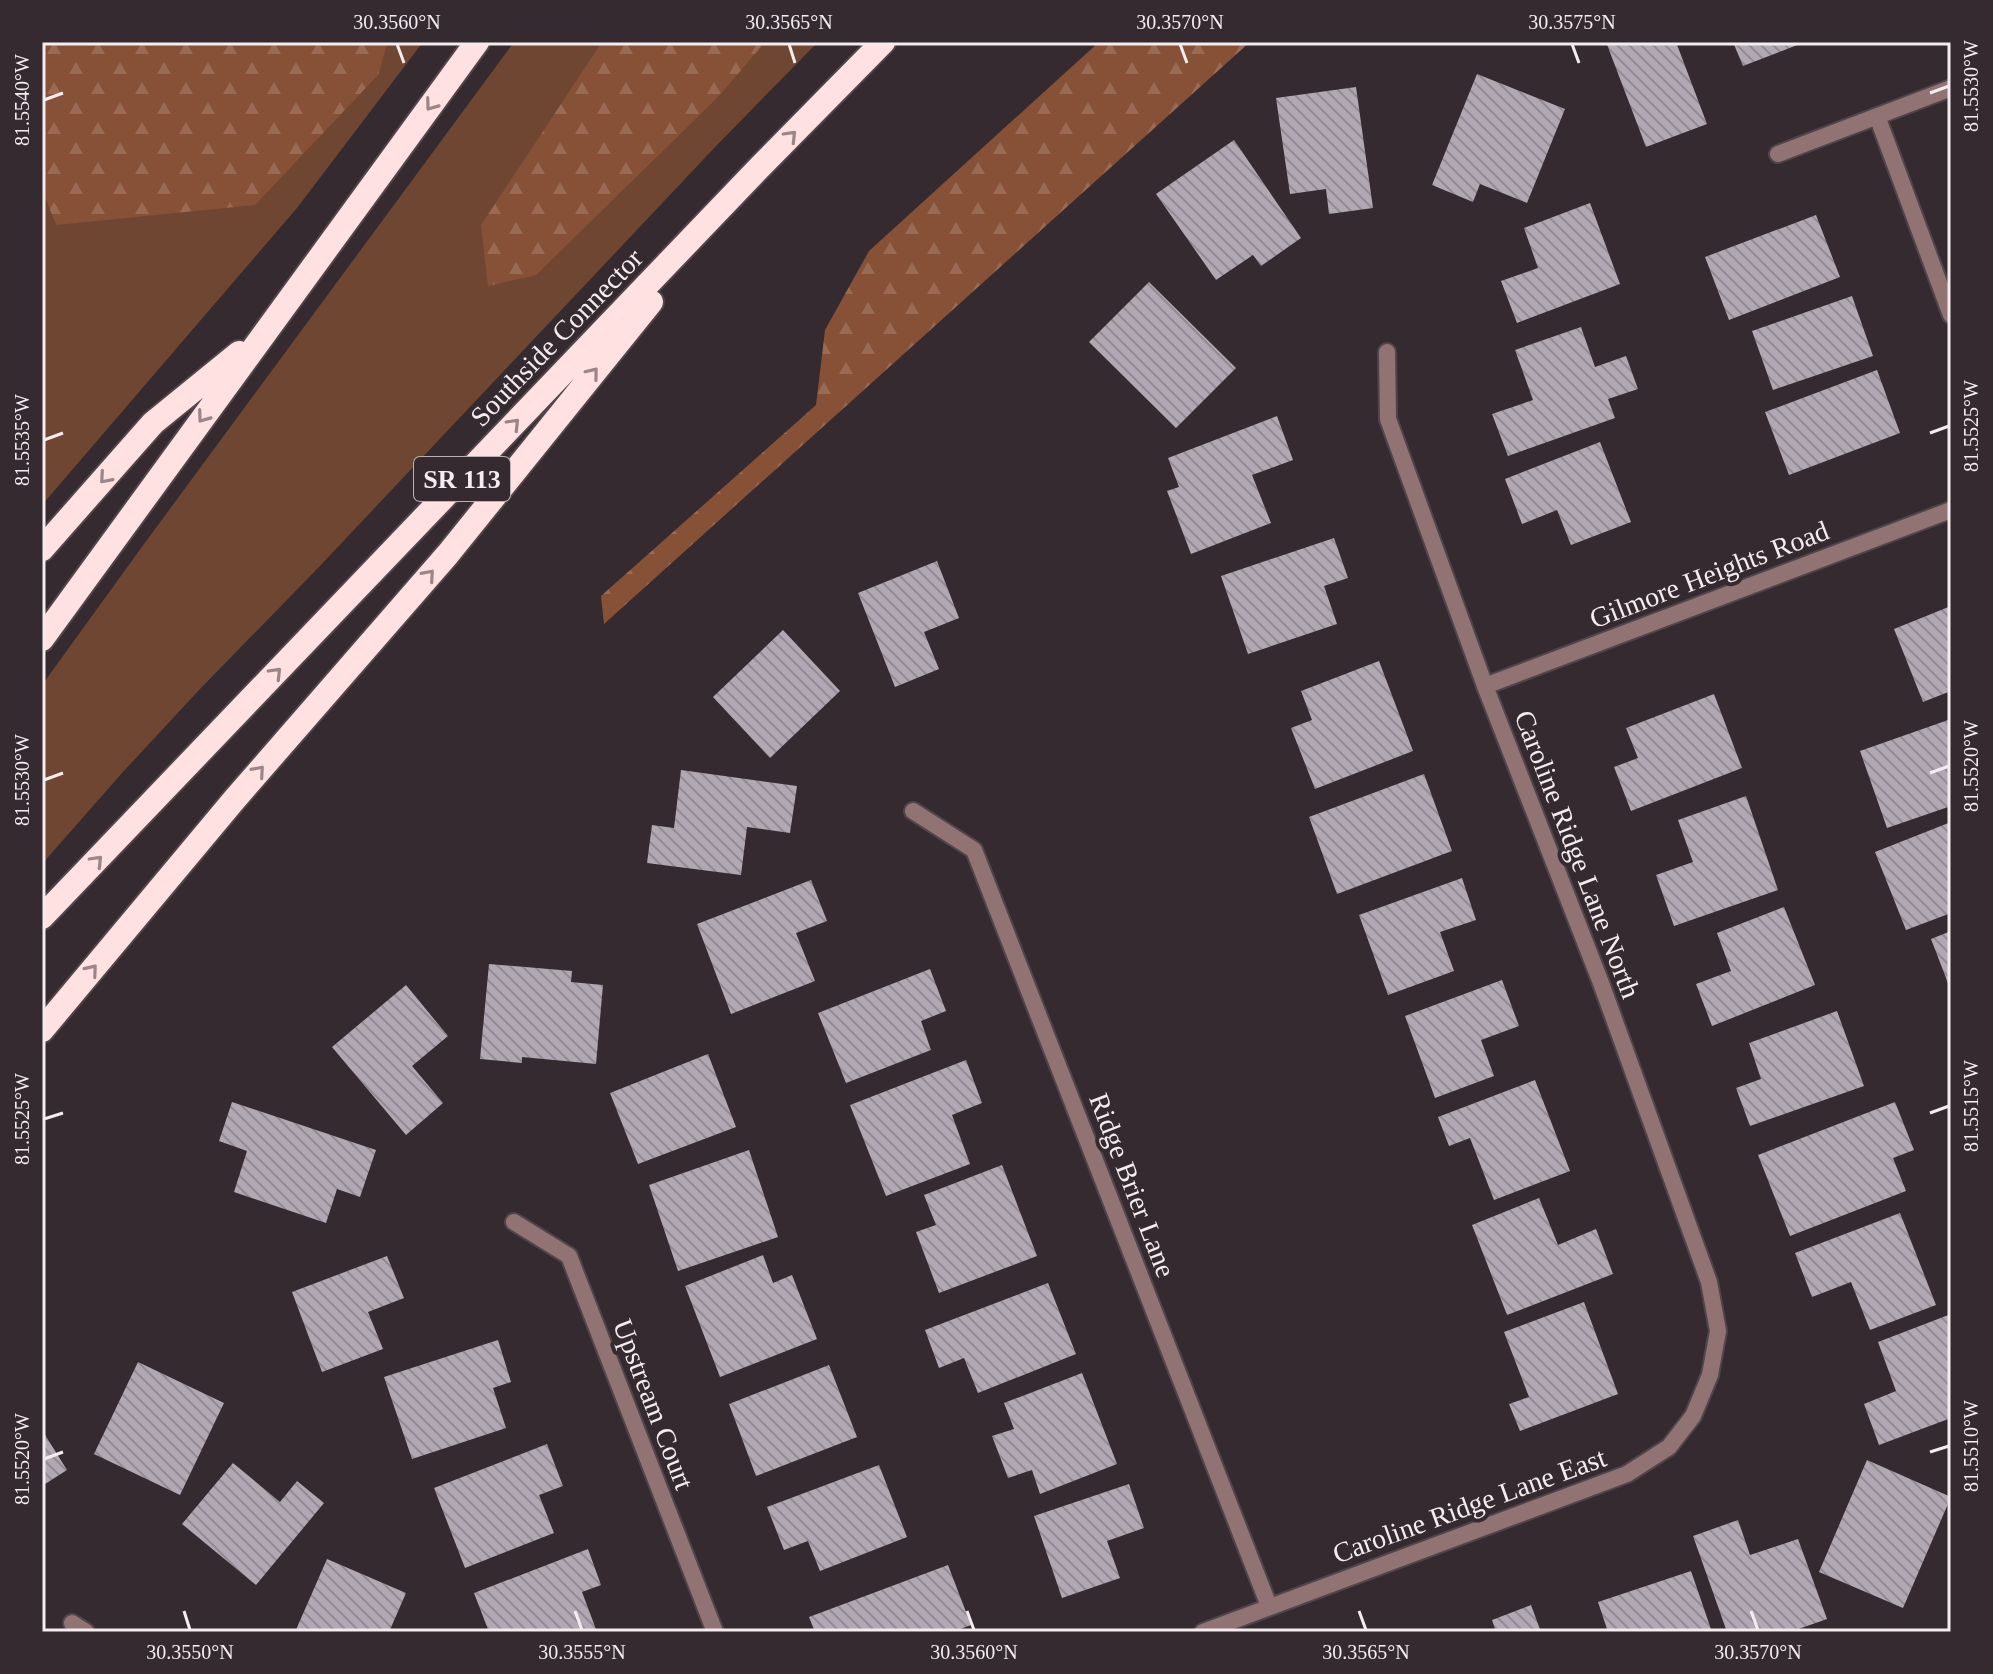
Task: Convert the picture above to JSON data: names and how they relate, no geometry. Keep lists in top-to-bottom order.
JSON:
{
  "streets": {
    "highway": ["Southside Connector", "SR 113"],
    "street": [
      "Gilmore Heights Road",
      "Caroline Ridge Lane North",
      "Ridge Brier Lane",
      "Upstream Court",
      "Caroline Ridge Lane East"
    ]
  },
  "crossings": [
    ["Gilmore Heights Road", "Caroline Ridge Lane North"],
    ["Caroline Ridge Lane North", "Caroline Ridge Lane East"],
    ["Ridge Brier Lane", "Caroline Ridge Lane East"]
  ],
  "coordinates": [
    "30.3560°N",
    "30.3565°N",
    "30.3570°N",
    "30.3575°N",
    "81.5530°W",
    "81.5540°W",
    "81.5525°W",
    "81.5535°W",
    "81.5520°W",
    "81.5515°W",
    "81.5510°W",
    "30.3550°N",
    "30.3555°N"
  ]
}
